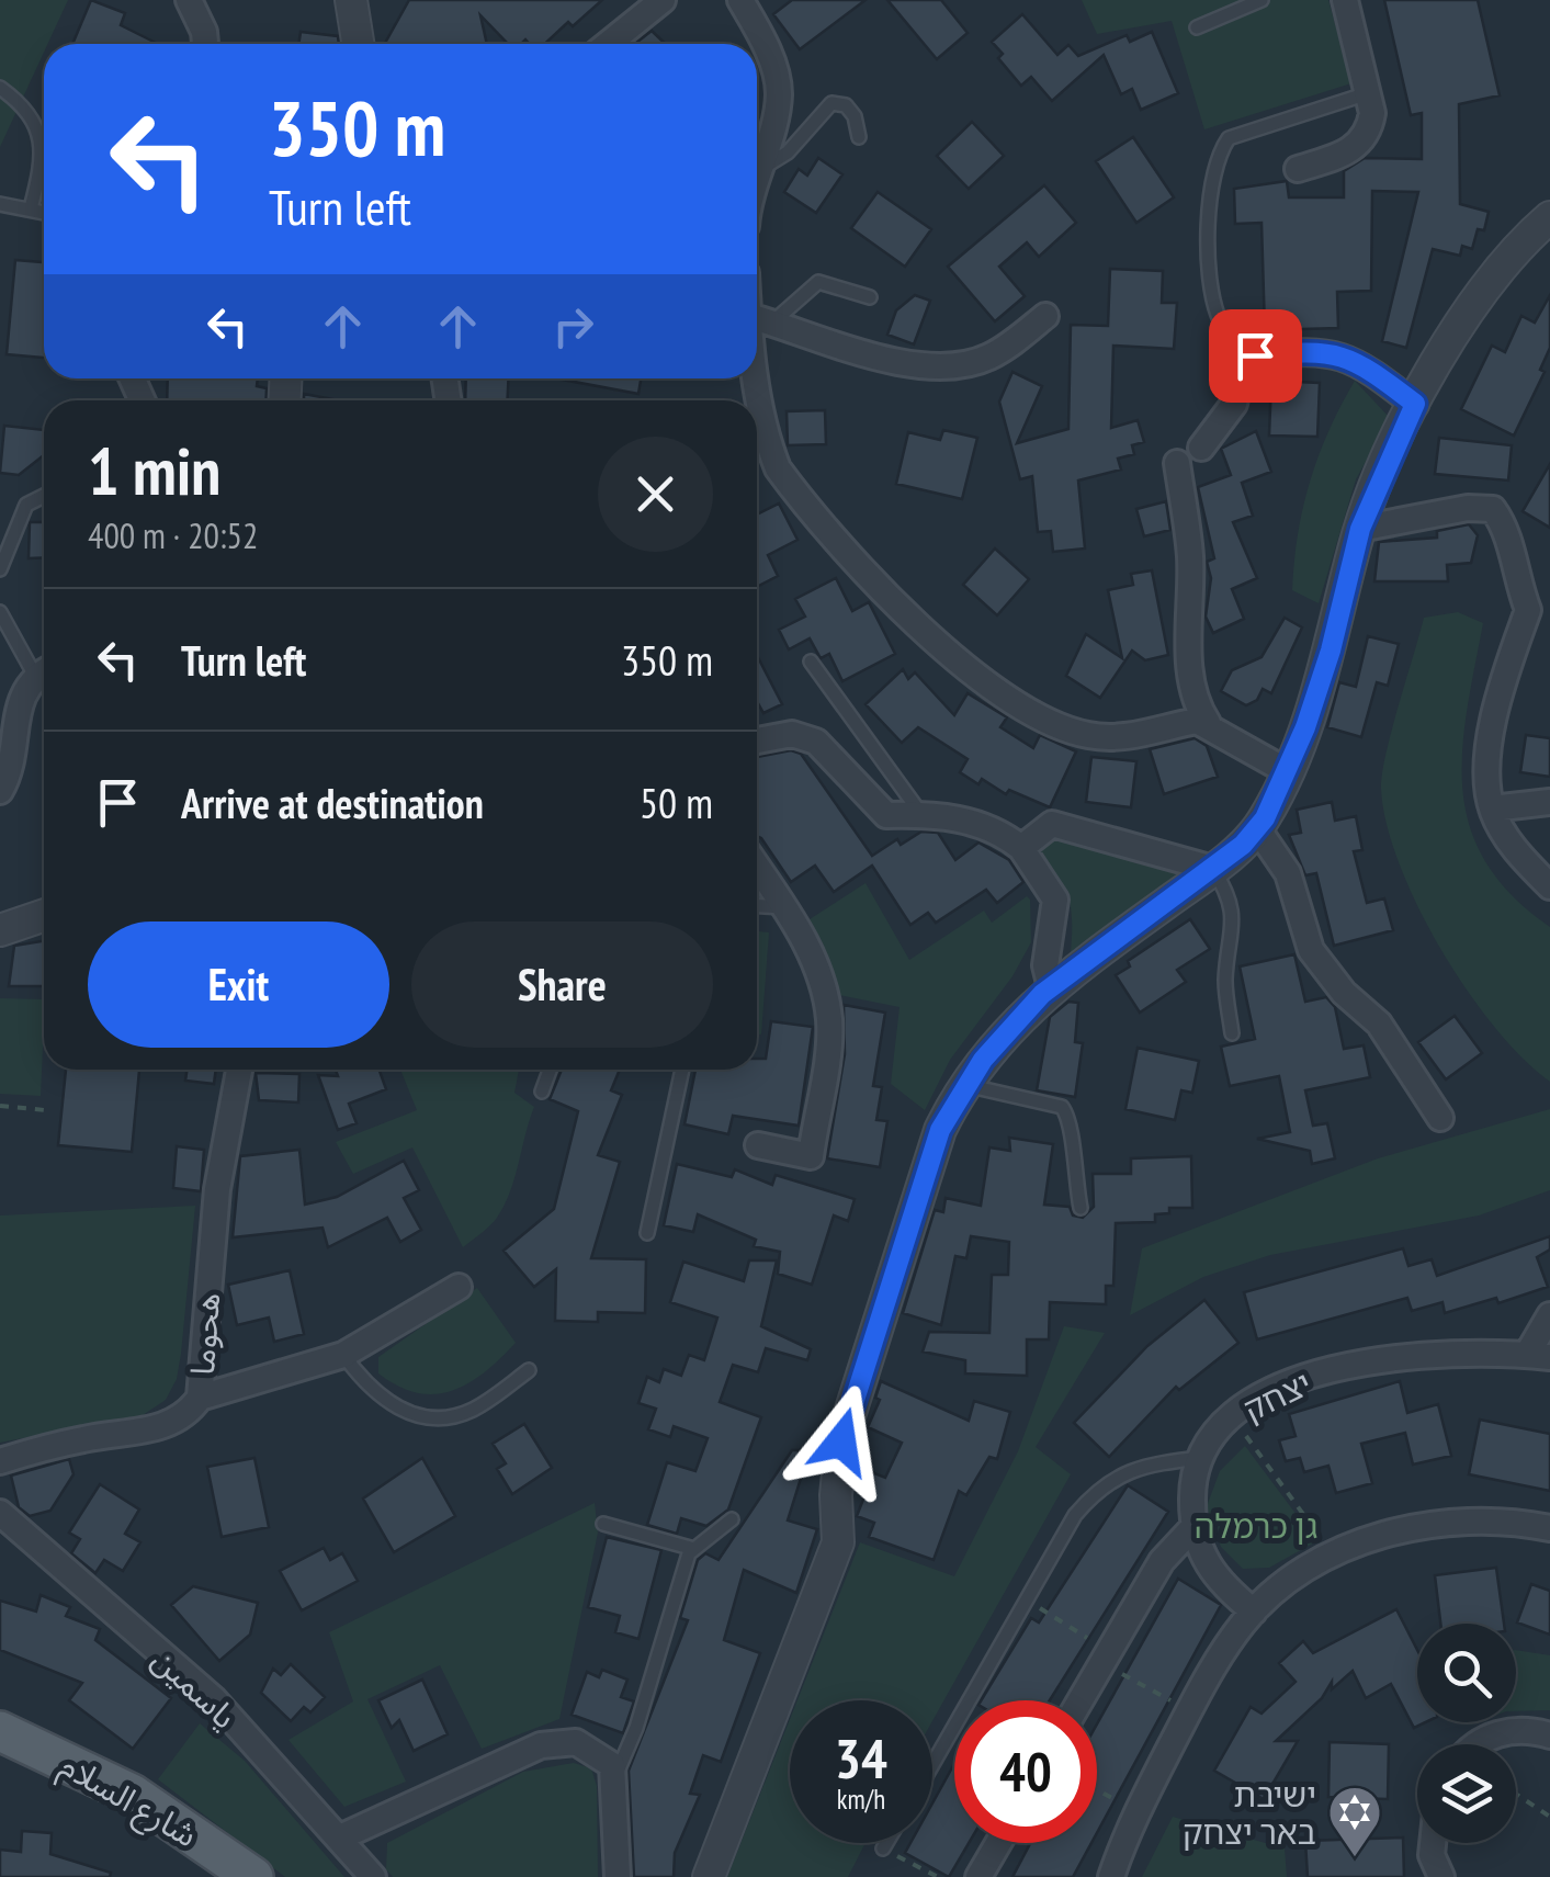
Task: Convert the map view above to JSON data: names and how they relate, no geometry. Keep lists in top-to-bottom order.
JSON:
{
  "streets": {
    "main road": ["شارع السلام"],
    "street": ["هحوما", "יצחק", "ياسمين"]
  },
  "parks": ["גן כרמלה"],
  "places": {
    "synagogue": ["ישיבת באר יצחק"]
  },
  "page": {
    "turn": ["350 m", "Turn left"],
    "heading": ["1 min", "400 m · 20:52"],
    "list": [
      {
        "name": "Turn left",
        "value": "350 m"
      },
      {
        "name": "Arrive at destination",
        "value": "50 m"
      }
    ],
    "buttons": ["Exit", "Share"],
    "speed": "34 km/h",
    "limit": "40"
  }
}
